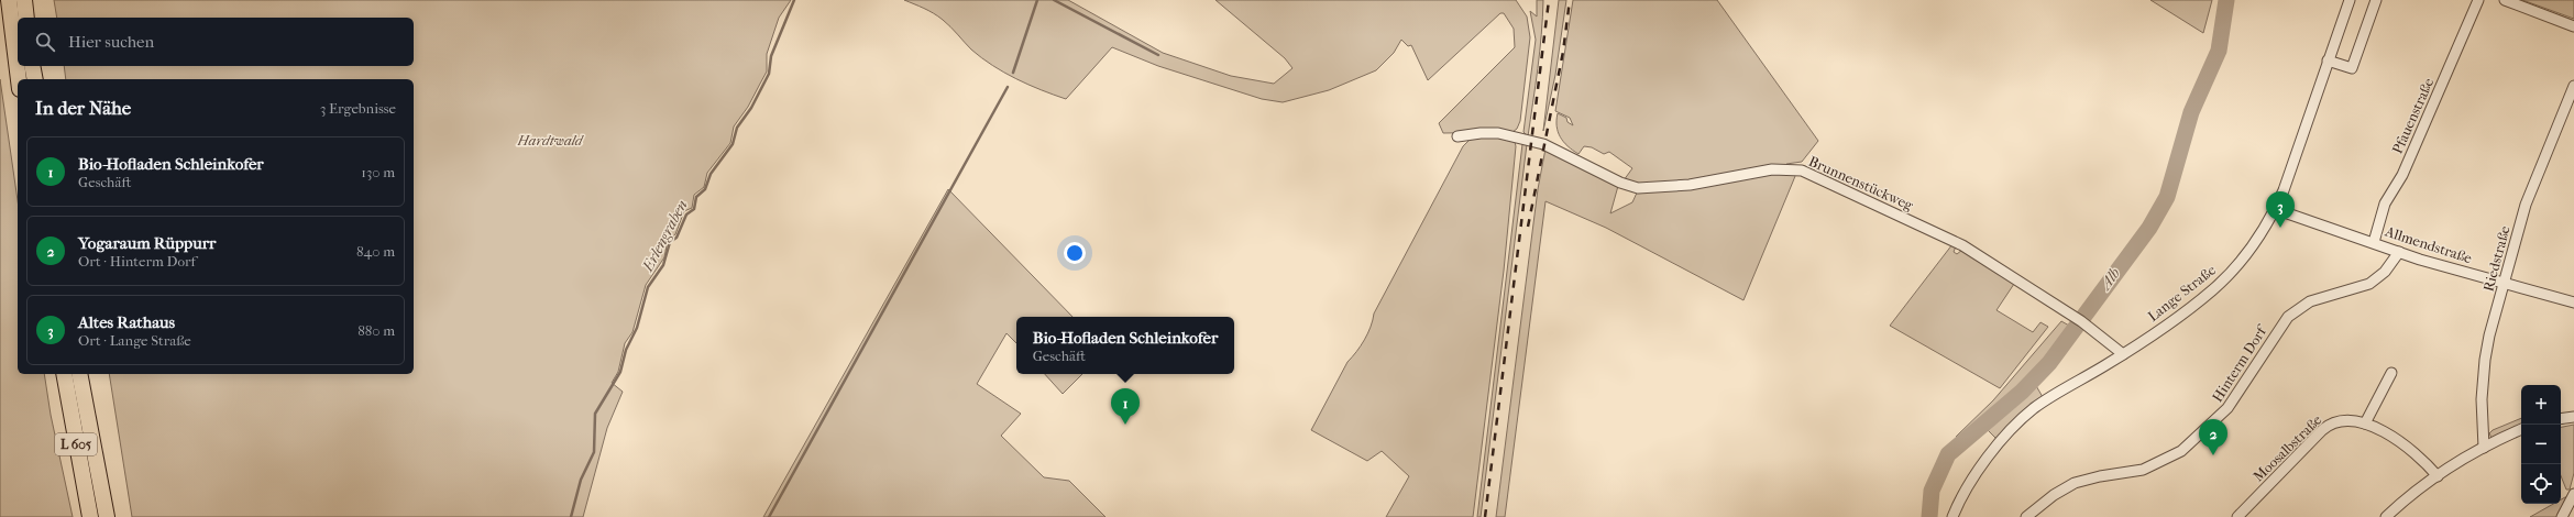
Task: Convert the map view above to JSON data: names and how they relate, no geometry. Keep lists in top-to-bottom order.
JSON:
{
  "streets": {
    "highway": ["L 605"],
    "street": [
      "Pfauenstraße",
      "Brunnenstückweg",
      "Allmendstraße",
      "Riedstraße",
      "Lange Straße",
      "Hinterm Dorf",
      "Moosalbstraße"
    ]
  },
  "crossings": [
    ["Pfauenstraße", "Allmendstraße"],
    ["Brunnenstückweg", "Lange Straße"],
    ["Allmendstraße", "Riedstraße"],
    ["Allmendstraße", "Lange Straße"],
    ["Allmendstraße", "Hinterm Dorf"]
  ],
  "water": ["Erlengraben", "Alb"],
  "parks": ["Hardtwald"],
  "page": {
    "search": "Hier suchen",
    "heading": ["In der Nähe", "3 Ergebnisse"],
    "list": [
      {
        "mark": "1",
        "name": "Bio-Hofladen Schleinkofer",
        "note": "Geschäft",
        "value": "130 m"
      },
      {
        "mark": "2",
        "name": "Yogaraum Rüppurr",
        "note": "Ort · Hinterm Dorf",
        "value": "840 m"
      },
      {
        "mark": "3",
        "name": "Altes Rathaus",
        "note": "Ort · Lange Straße",
        "value": "880 m"
      }
    ],
    "pins": ["3", "1", "2"],
    "popup": ["Bio-Hofladen Schleinkofer", "Geschäft"],
    "map_buttons": ["+", "−"]
  }
}
